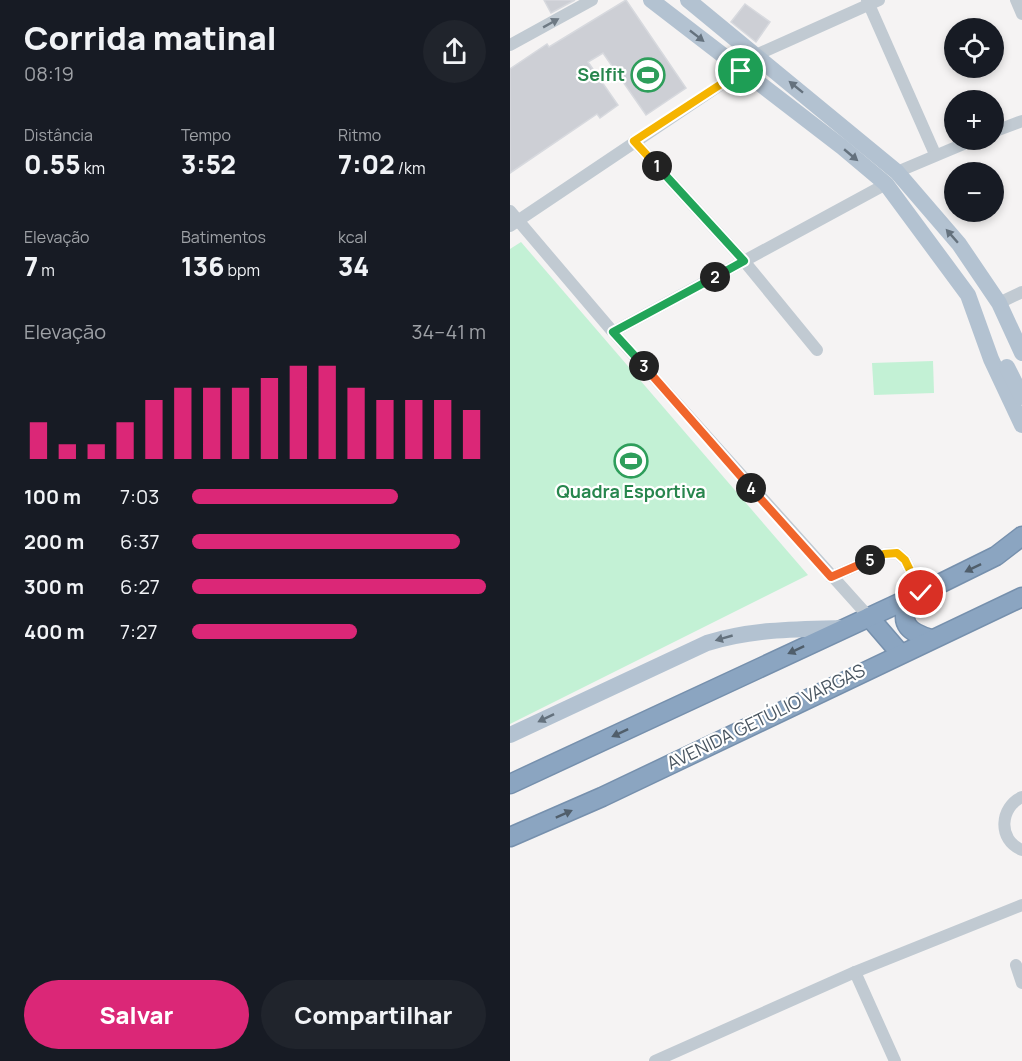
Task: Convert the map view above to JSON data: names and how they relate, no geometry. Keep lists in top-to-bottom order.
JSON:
{
  "streets": {
    "highway": ["AVENIDA GETÚLIO VARGAS"]
  },
  "places": {
    "sports": ["Selfit", "Quadra Esportiva"]
  },
  "page": {
    "heading": ["Corrida matinal", "08:19"],
    "map_buttons": ["+", "−"],
    "stats": [
      ["Distância", "0.55 km"],
      ["Tempo", "3:52"],
      ["Ritmo", "7:02 /km"],
      ["Elevação", "7 m"],
      ["Batimentos", "136 bpm"],
      ["kcal", "34"]
    ],
    "pins": [
      "1",
      "2",
      "3",
      "4",
      "5"
    ],
    "chart": ["Elevação", "34–41 m"],
    "list": [
      {
        "name": "100 m",
        "note": "7:03"
      },
      {
        "name": "200 m",
        "note": "6:37"
      },
      {
        "name": "300 m",
        "note": "6:27"
      },
      {
        "name": "400 m",
        "note": "7:27"
      }
    ],
    "buttons": ["Salvar", "Compartilhar"]
  }
}
